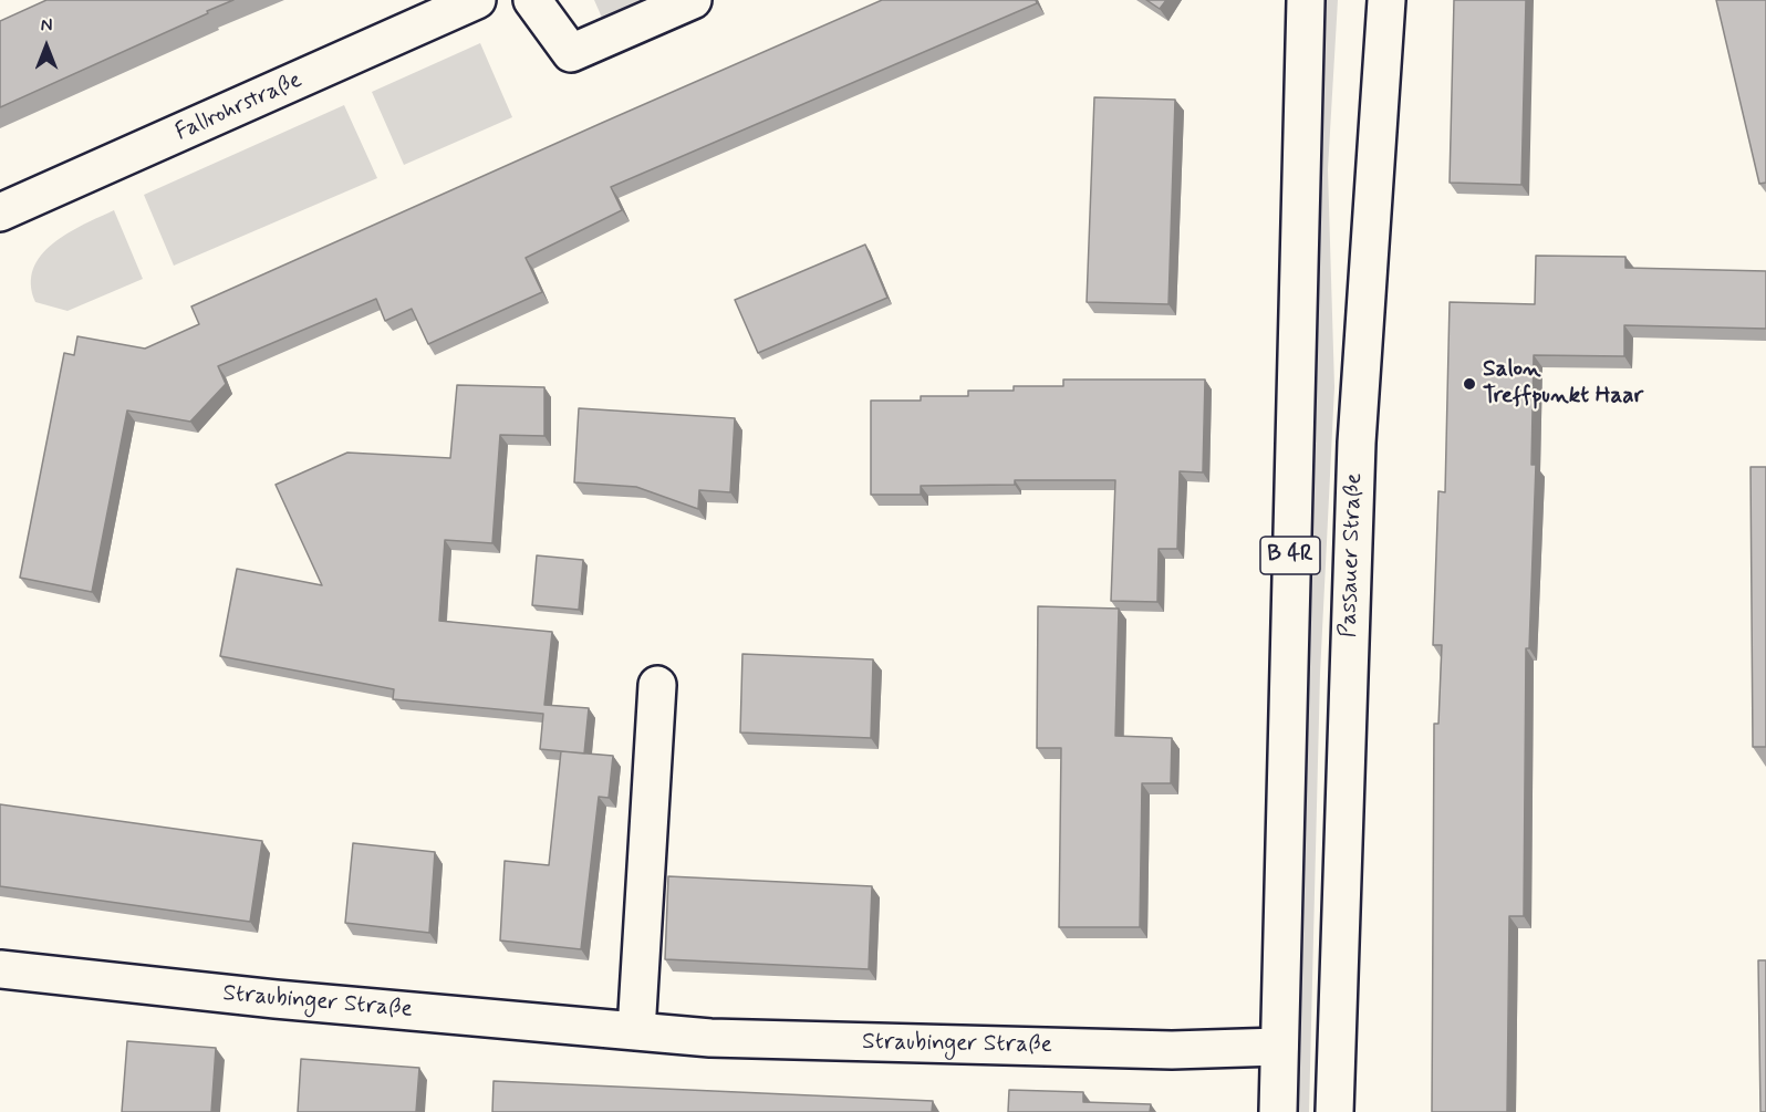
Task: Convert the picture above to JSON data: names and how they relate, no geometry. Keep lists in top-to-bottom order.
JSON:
{
  "streets": {
    "street": [
      "Fallrohrstraße",
      "B 4R",
      "Passauer Straße",
      "Straubinger Straße"
    ]
  },
  "crossings": [
    ["B 4R", "Straubinger Straße"]
  ],
  "places": ["Salon Treffpunkt Haar"],
  "north": "top"
}
